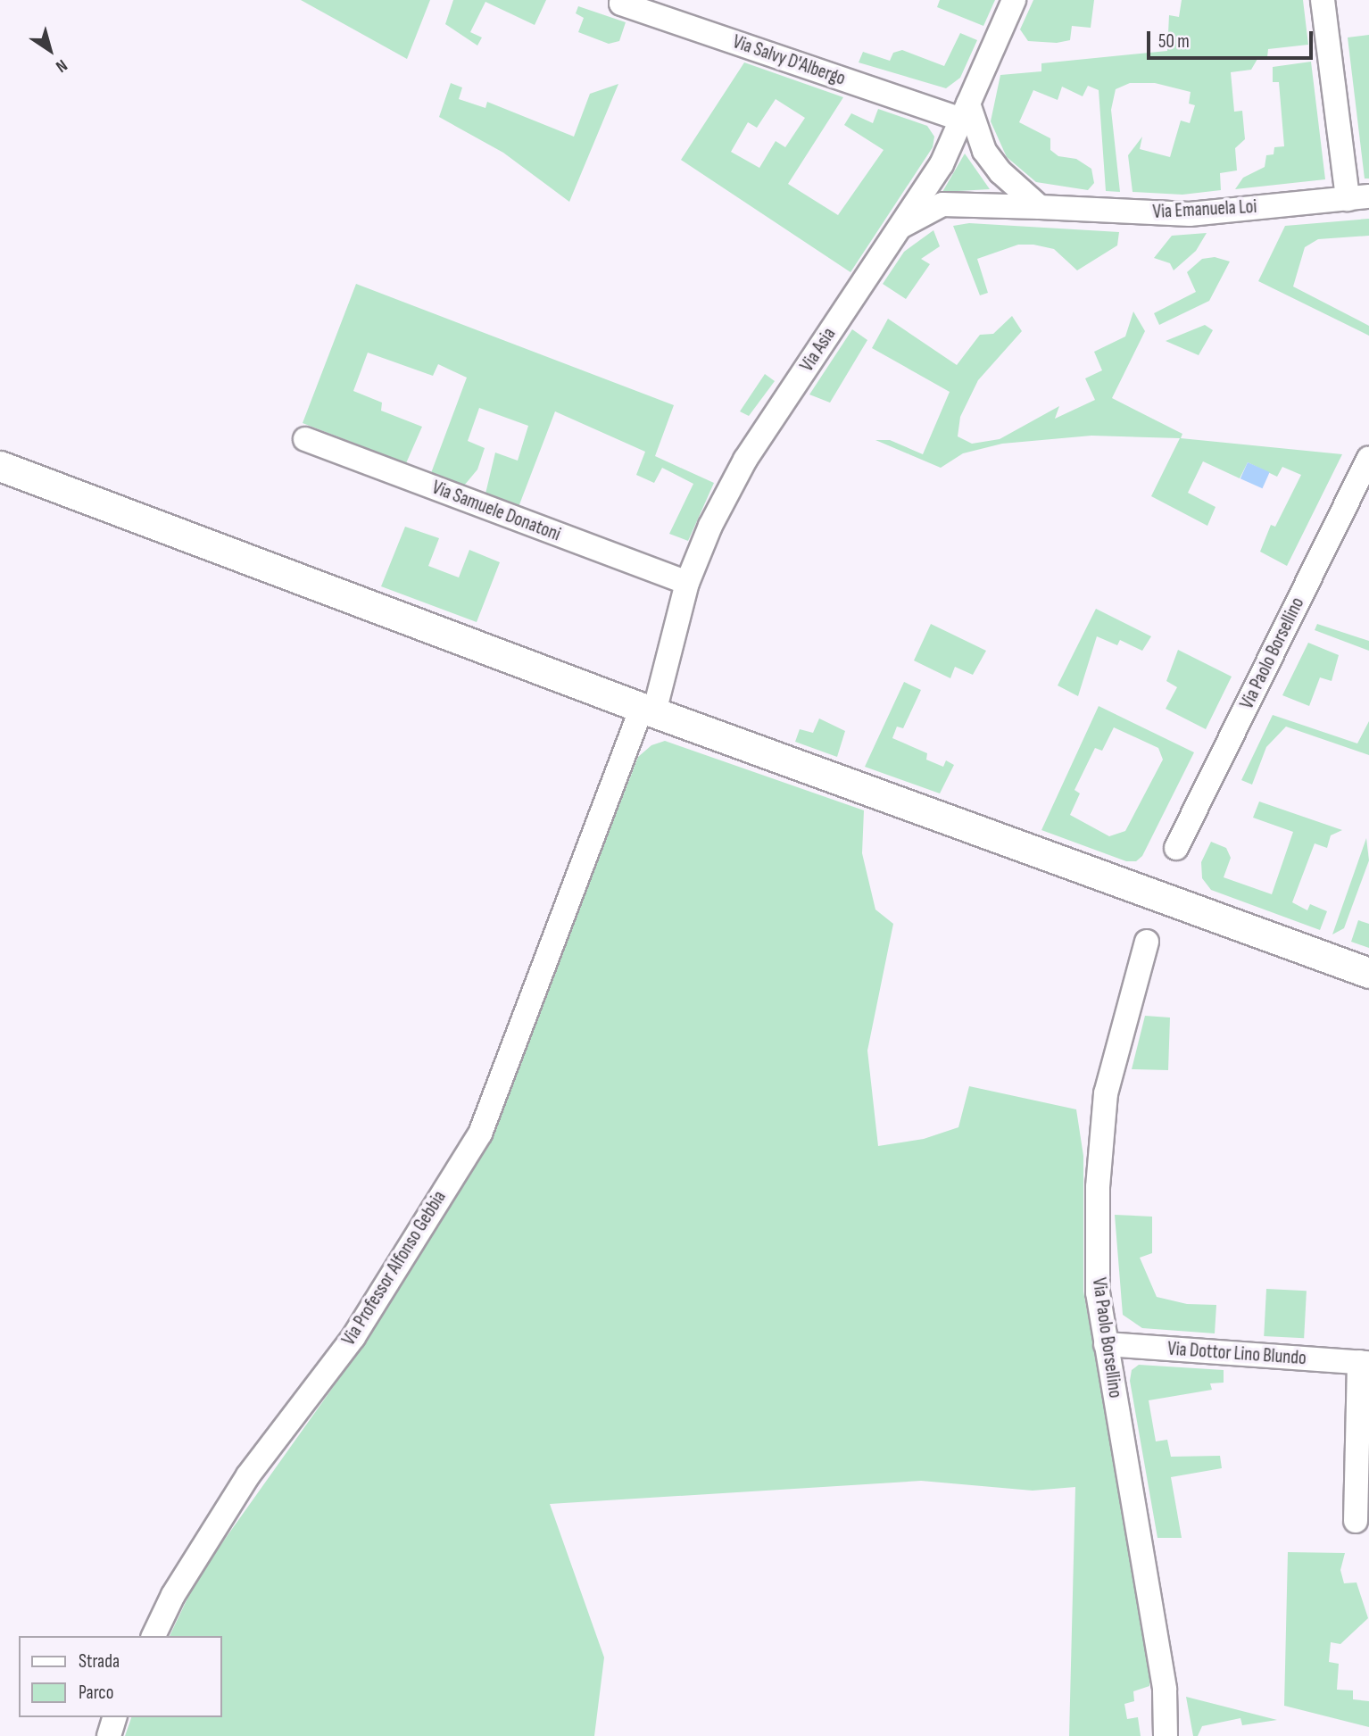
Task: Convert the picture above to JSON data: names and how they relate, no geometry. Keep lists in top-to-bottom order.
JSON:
{
  "streets": {
    "street": [
      "Via Salvy D'Albergo",
      "Via Emanuela Loi",
      "Via Asia",
      "Via Samuele Donatoni",
      "Via Paolo Borsellino",
      "Via Professor Alfonso Gebbia",
      "Via Dottor Lino Blundo"
    ]
  },
  "crossings": [
    ["Via Salvy D'Albergo", "Via Asia"],
    ["Via Emanuela Loi", "Via Asia"],
    ["Via Asia", "Via Samuele Donatoni"],
    ["Via Asia", "Via Professor Alfonso Gebbia"],
    ["Via Paolo Borsellino", "Via Dottor Lino Blundo"]
  ],
  "legend": ["Strada", "Parco"],
  "scale_bar": "50 m",
  "north": "bottom right"
}
